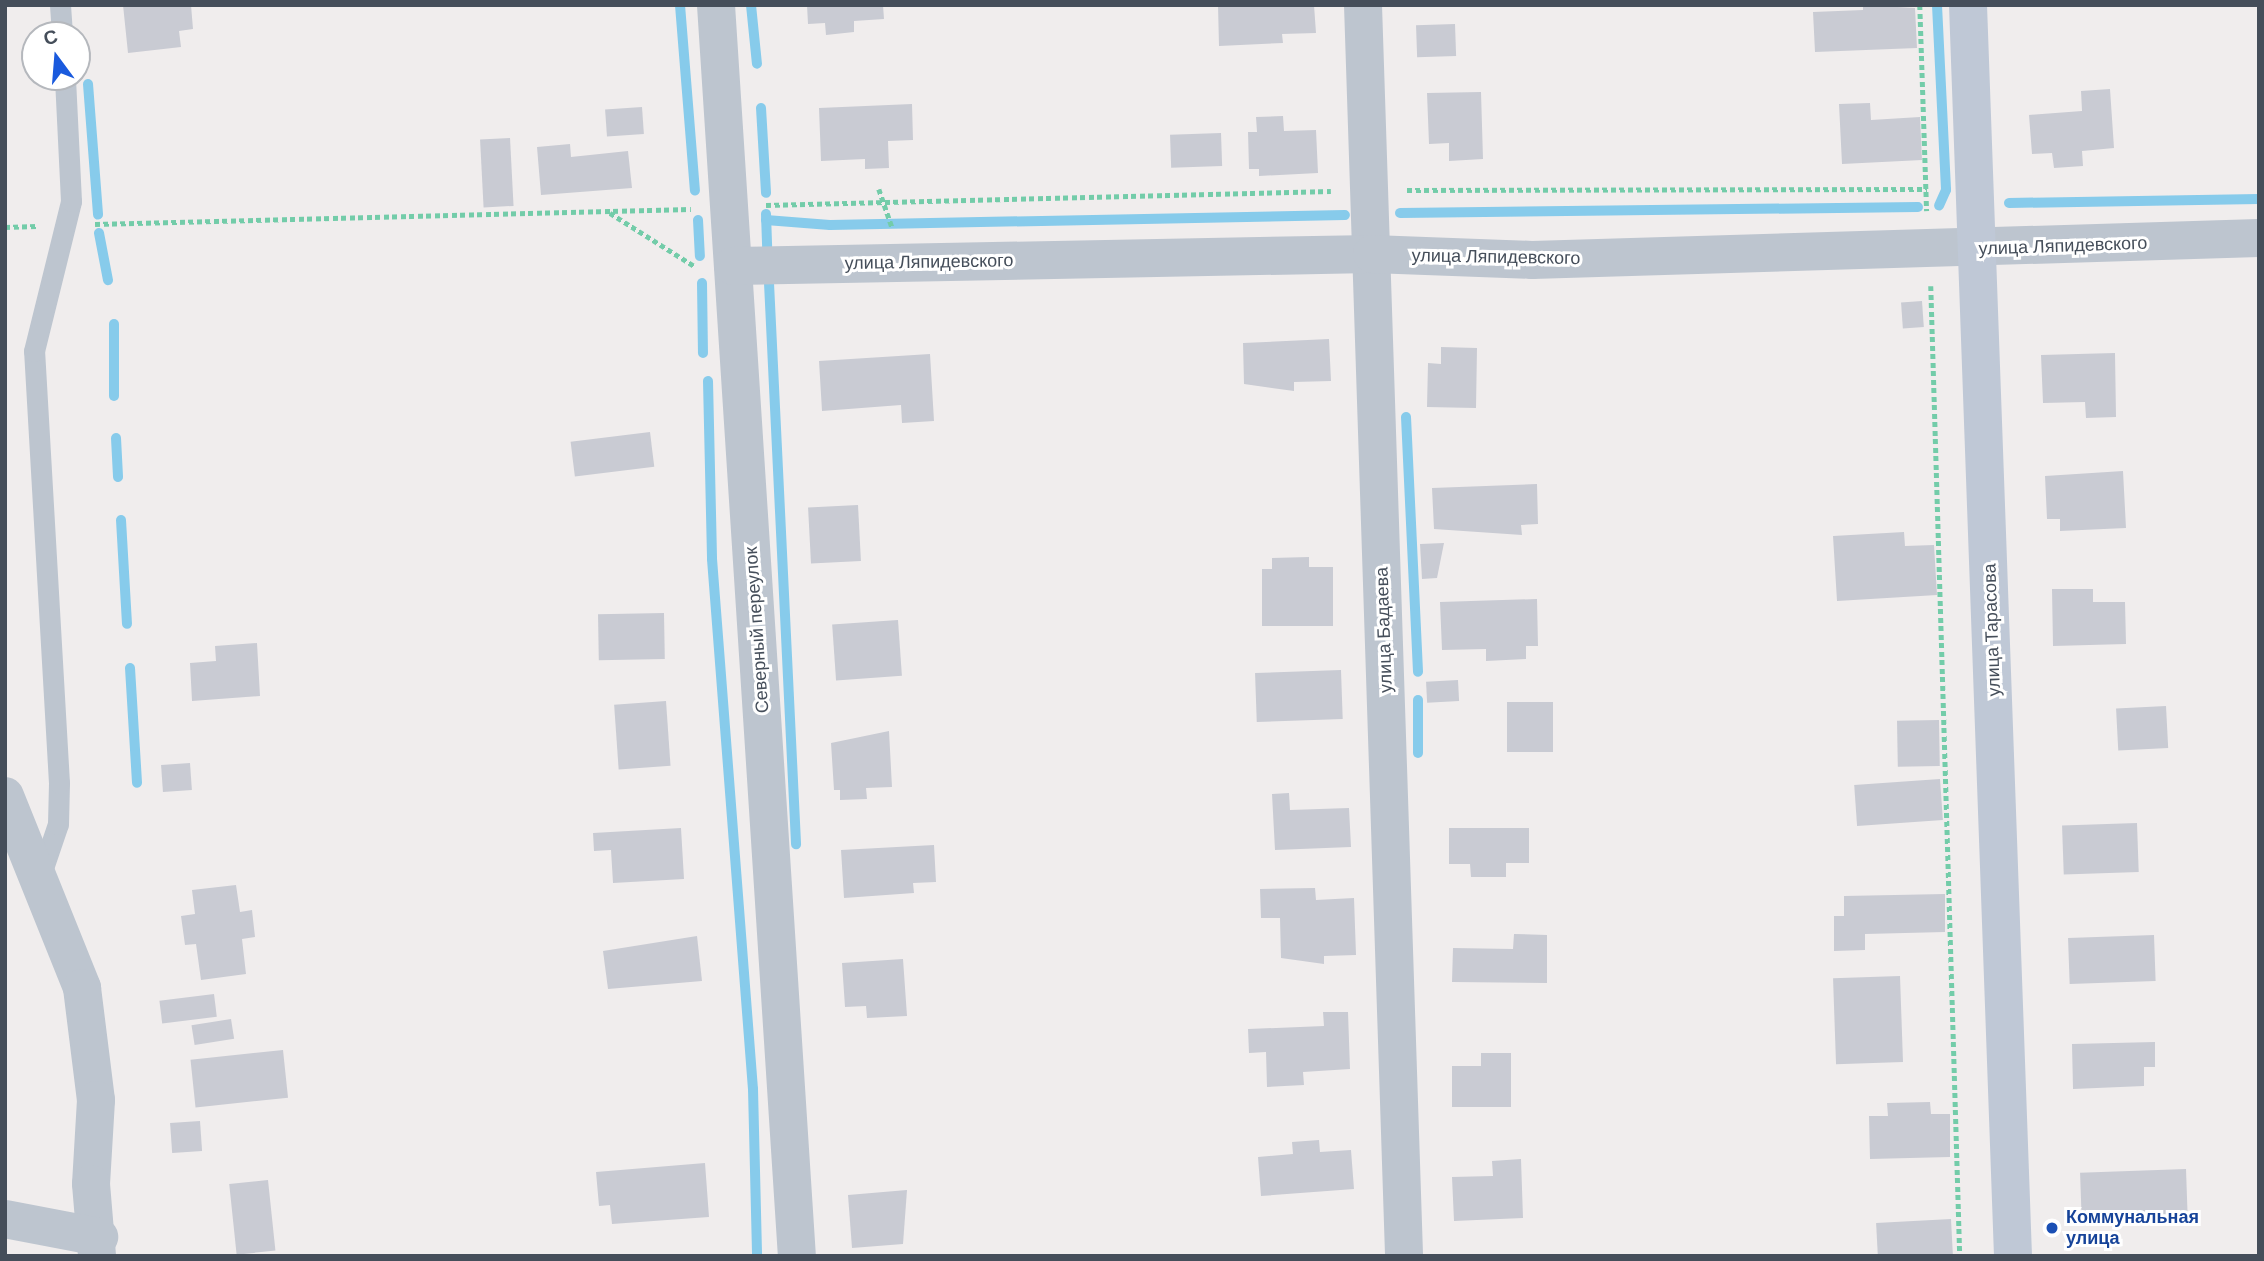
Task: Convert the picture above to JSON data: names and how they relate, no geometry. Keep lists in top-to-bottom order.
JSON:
{
  "streets": {
    "street": [
      "улица Ляпидевского",
      "Северный переулок",
      "улица Бадаева",
      "улица Тарасова"
    ]
  },
  "crossings": [
    ["улица Ляпидевского", "Северный переулок"],
    ["улица Ляпидевского", "улица Бадаева"],
    ["улица Ляпидевского", "улица Тарасова"]
  ],
  "places": ["Коммунальная улица"],
  "north": "top"
}
